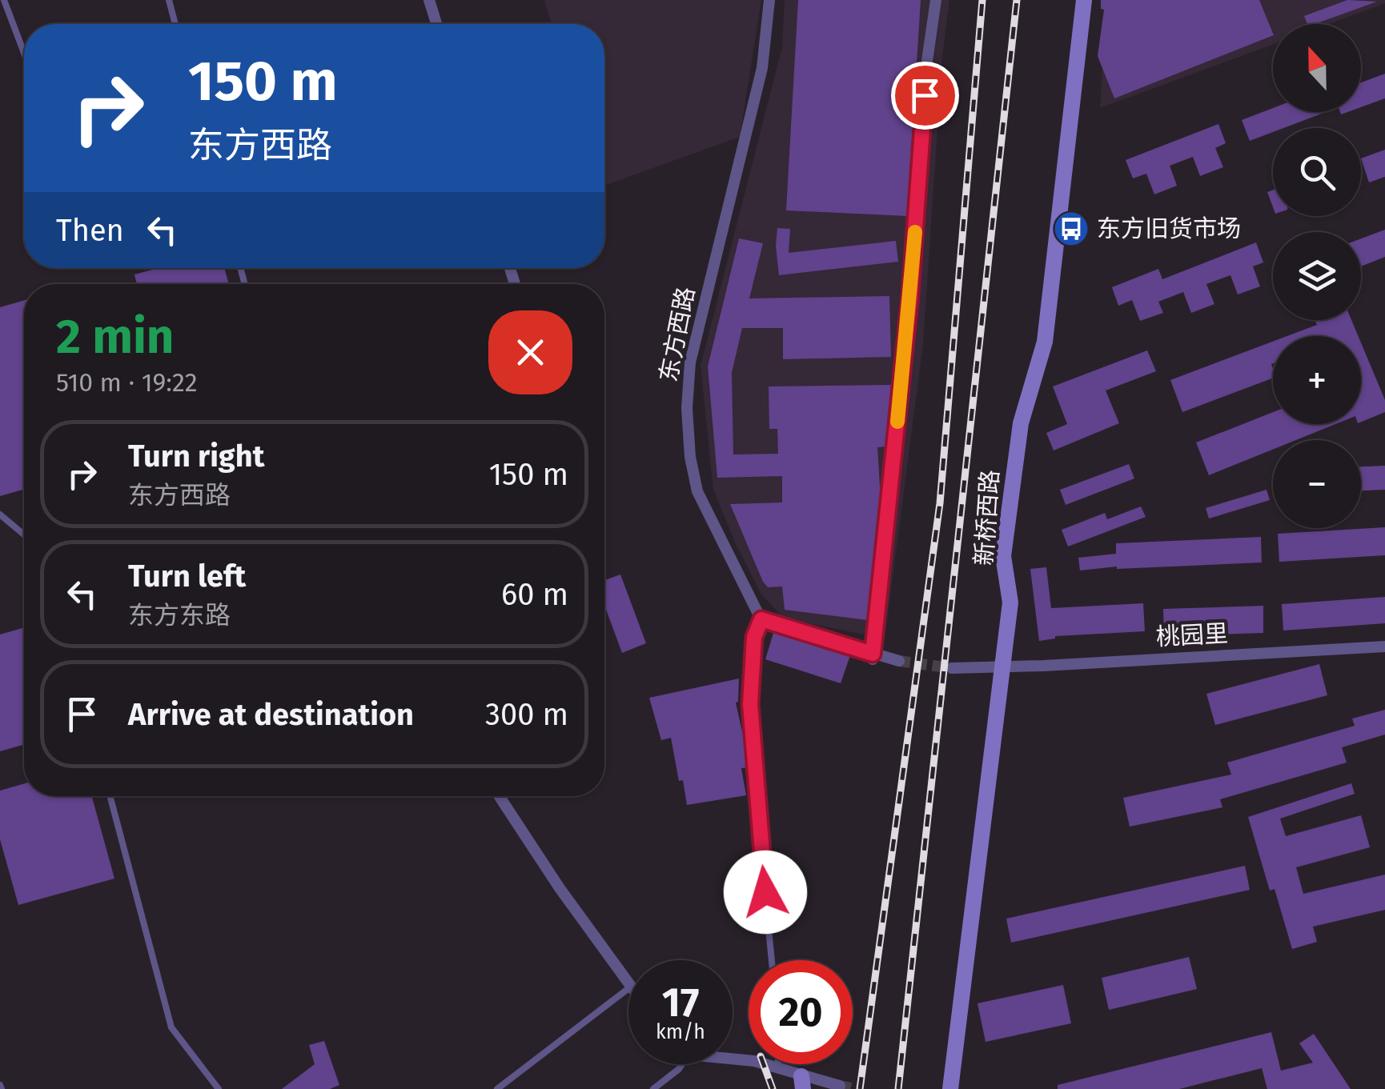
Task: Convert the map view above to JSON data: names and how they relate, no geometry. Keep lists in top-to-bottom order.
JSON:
{
  "streets": {
    "street": ["东方西路", "新桥西路", "桃园里"]
  },
  "crossings": [
    ["新桥西路", "桃园里"]
  ],
  "places": {
    "bus stop": ["东方旧货市场"]
  },
  "north": "top",
  "page": {
    "map_buttons": ["+", "−"],
    "turn": ["150 m", "东方西路"],
    "then": "Then",
    "heading": ["2 min", "510 m · 19:22"],
    "list": [
      {
        "name": "Turn right",
        "note": "东方西路",
        "value": "150 m"
      },
      {
        "name": "Turn left",
        "note": "东方东路",
        "value": "60 m"
      },
      {
        "name": "Arrive at destination",
        "value": "300 m"
      }
    ],
    "speed": "17 km/h",
    "limit": "20"
  }
}
